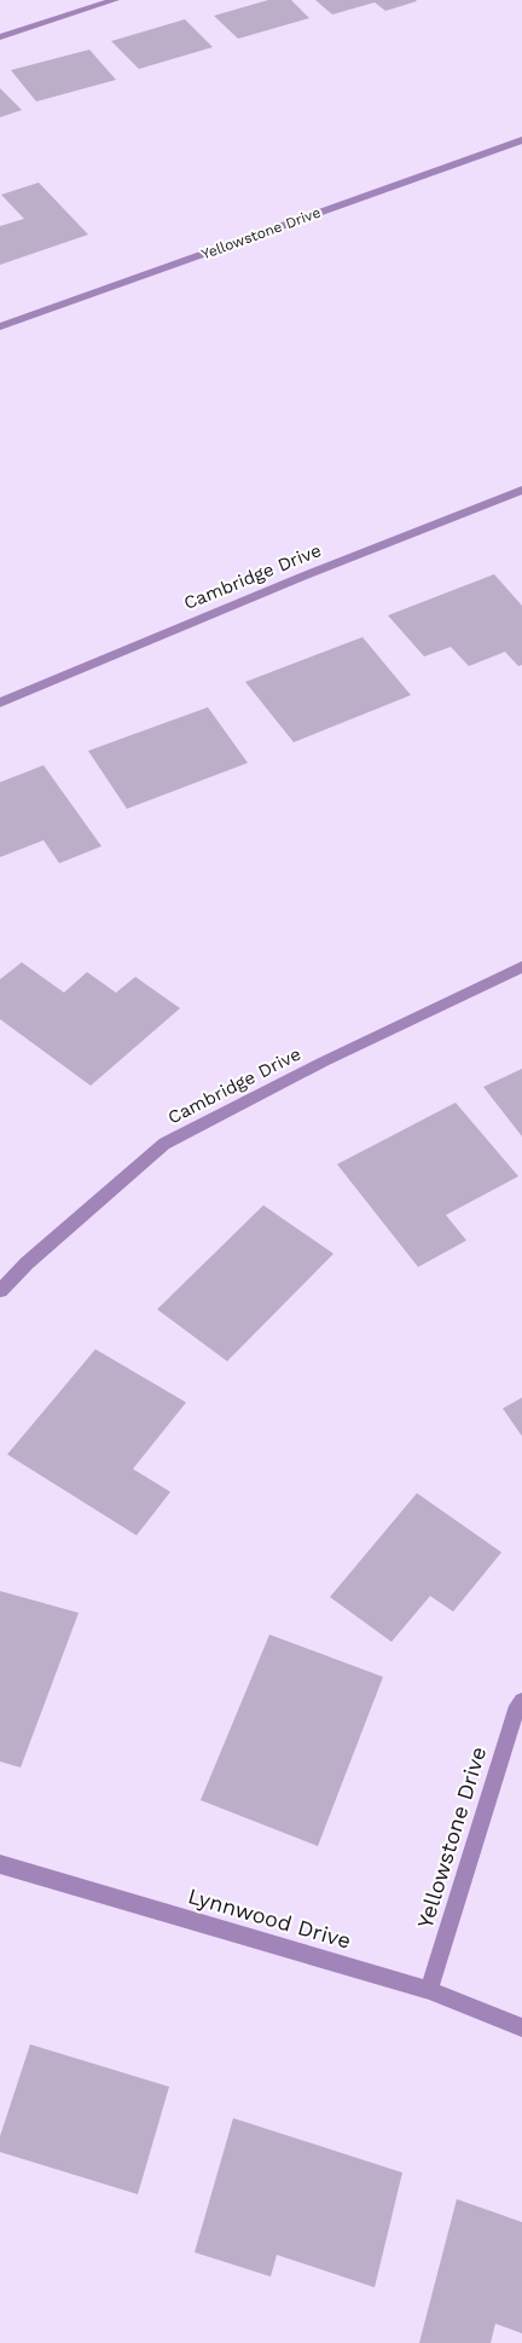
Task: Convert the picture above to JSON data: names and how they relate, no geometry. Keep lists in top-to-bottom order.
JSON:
{
  "streets": {
    "street": ["Yellowstone Drive", "Cambridge Drive", "Lynnwood Drive"]
  },
  "crossings": [
    ["Yellowstone Drive", "Lynnwood Drive"]
  ]
}
